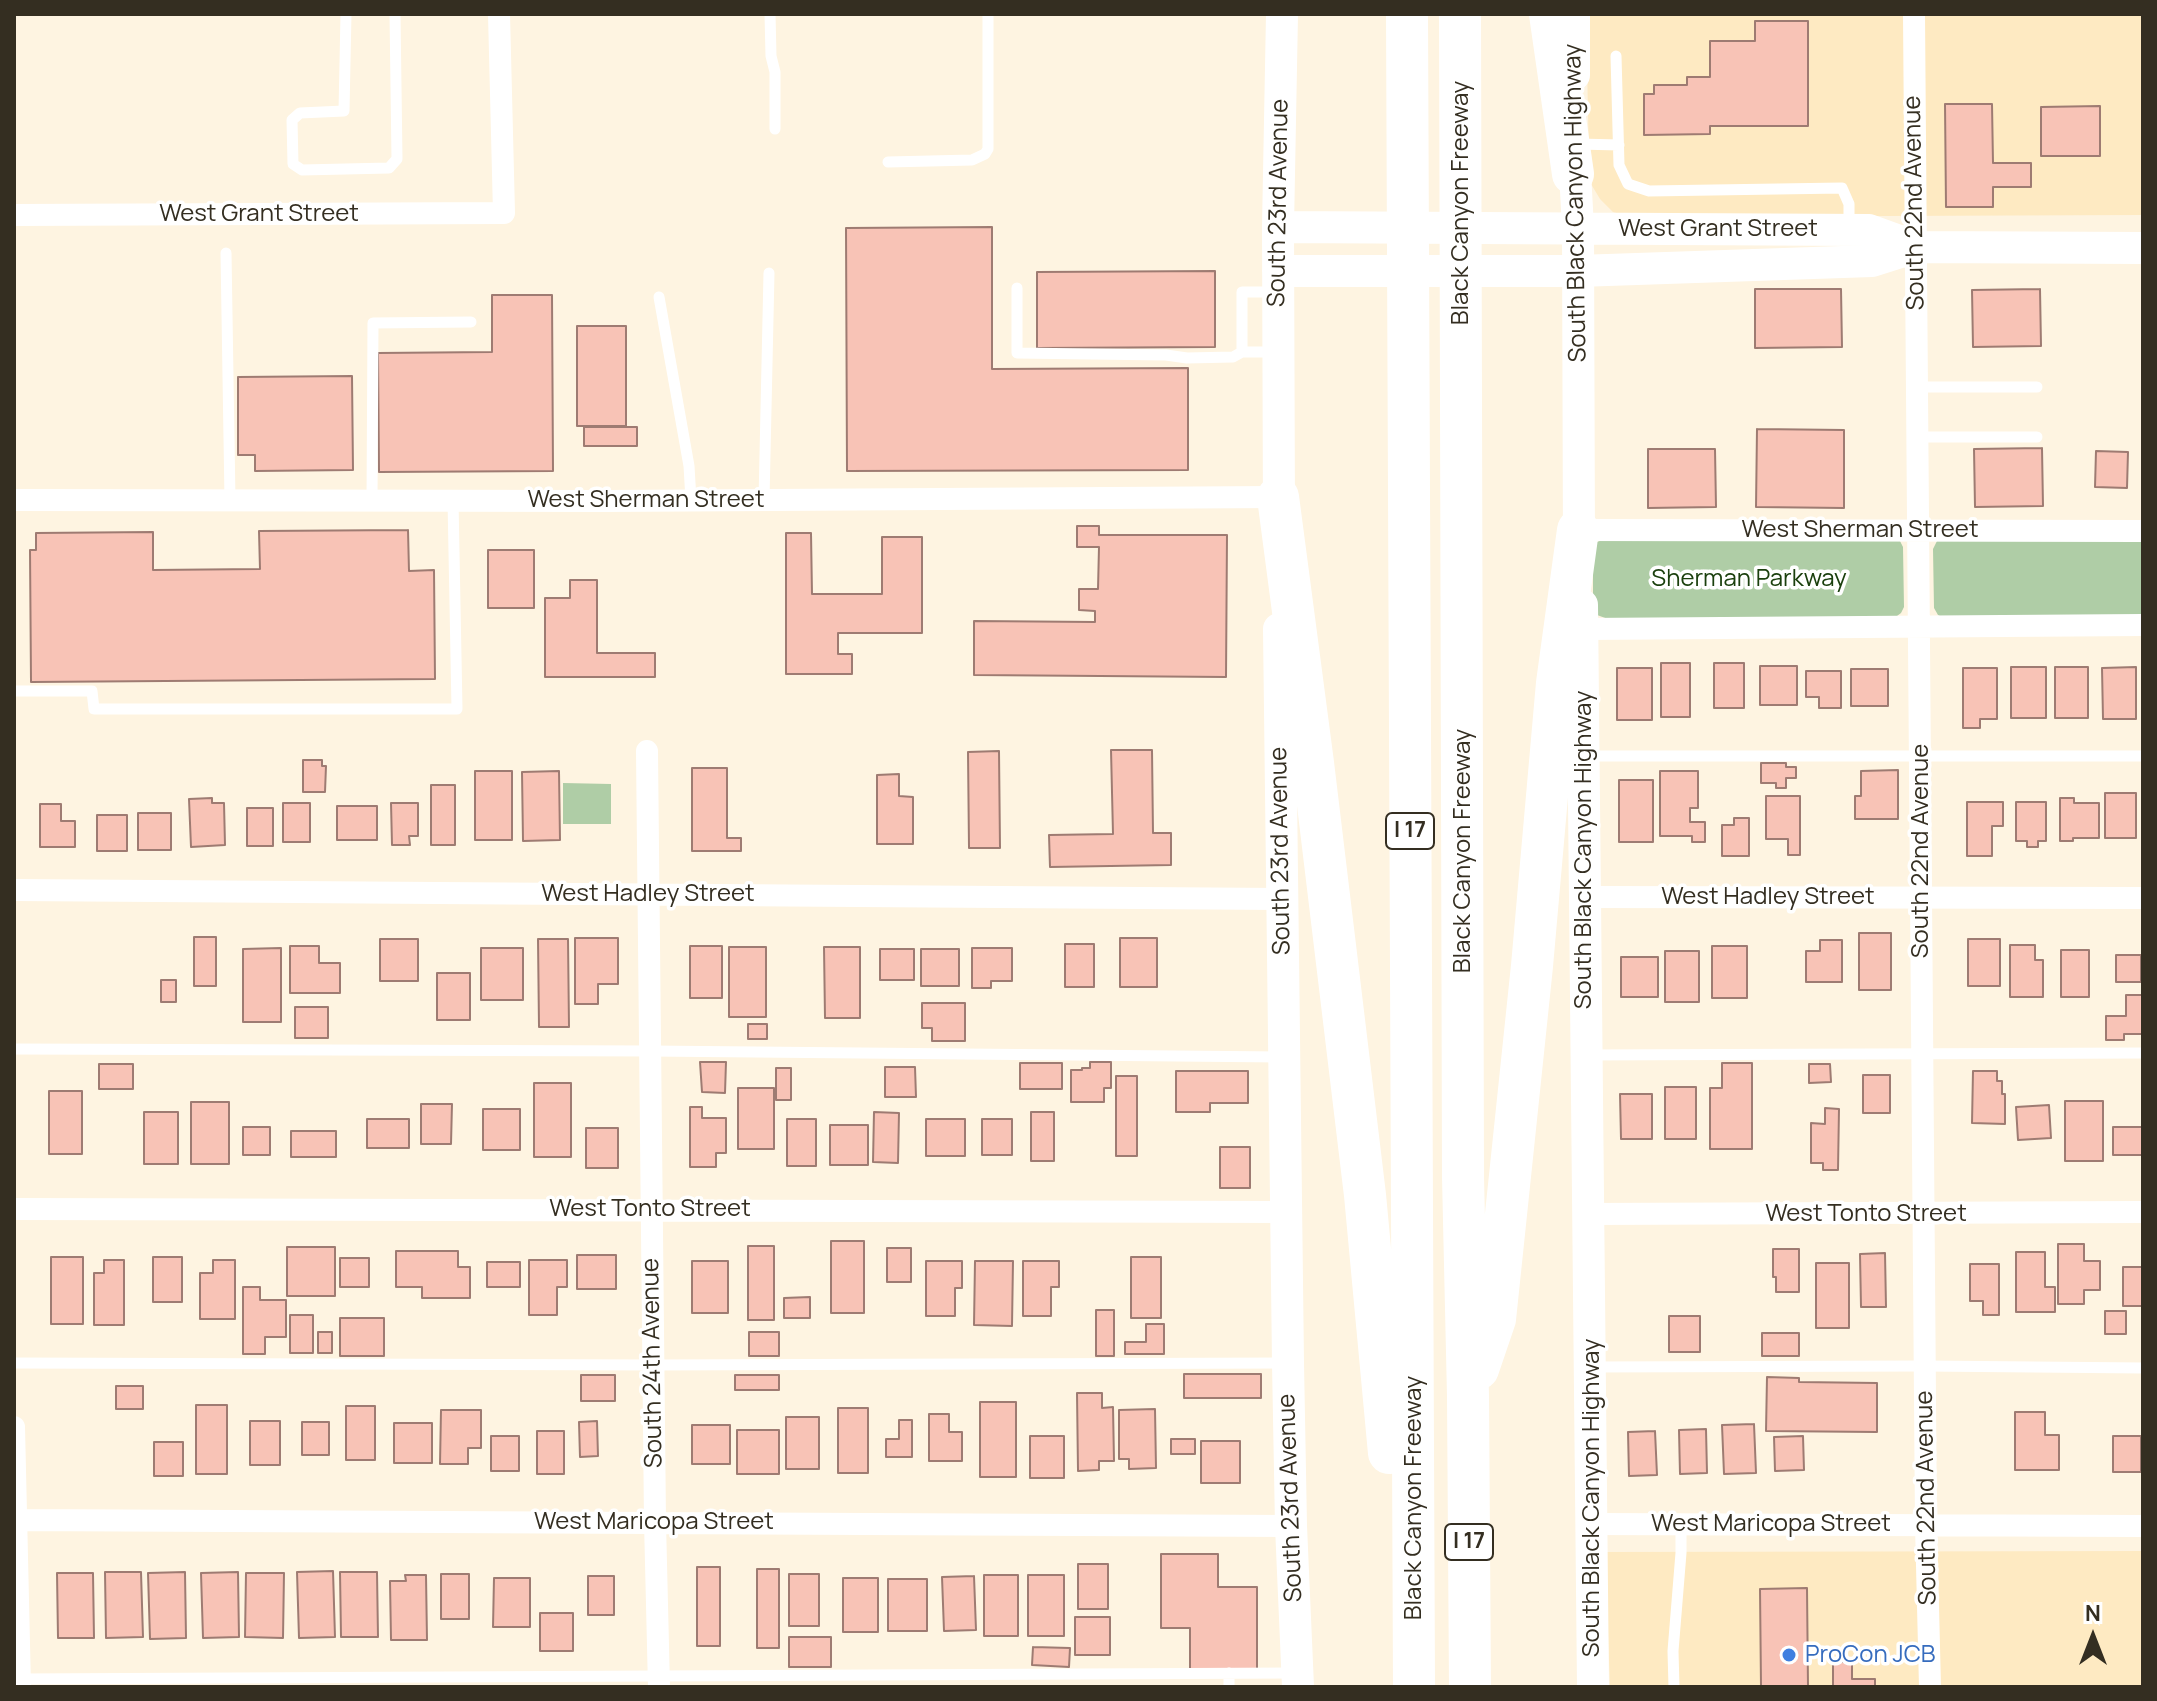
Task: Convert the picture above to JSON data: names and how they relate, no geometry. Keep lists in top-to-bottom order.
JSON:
{
  "streets": {
    "highway": ["Black Canyon Freeway", "I 17"],
    "main road": ["South 23rd Avenue", "South Black Canyon Highway", "West Grant Street"],
    "street": [
      "South 22nd Avenue",
      "West Sherman Street",
      "West Hadley Street",
      "West Tonto Street",
      "South 24th Avenue",
      "West Maricopa Street"
    ]
  },
  "crossings": [
    ["South 23rd Avenue", "West Grant Street"],
    ["South 23rd Avenue", "West Sherman Street"],
    ["South 23rd Avenue", "West Hadley Street"],
    ["South 23rd Avenue", "West Tonto Street"],
    ["South 23rd Avenue", "West Maricopa Street"],
    ["South Black Canyon Highway", "West Grant Street"],
    ["South Black Canyon Highway", "West Sherman Street"],
    ["South Black Canyon Highway", "West Hadley Street"],
    ["South Black Canyon Highway", "West Tonto Street"],
    ["South Black Canyon Highway", "West Maricopa Street"],
    ["South 22nd Avenue", "West Grant Street"],
    ["South 22nd Avenue", "West Sherman Street"],
    ["South 22nd Avenue", "West Hadley Street"],
    ["South 22nd Avenue", "West Tonto Street"],
    ["South 22nd Avenue", "West Maricopa Street"],
    ["West Hadley Street", "South 24th Avenue"],
    ["West Tonto Street", "South 24th Avenue"],
    ["South 24th Avenue", "West Maricopa Street"]
  ],
  "parks": ["Sherman Parkway"],
  "places": ["ProCon JCB"],
  "north": "top"
}
